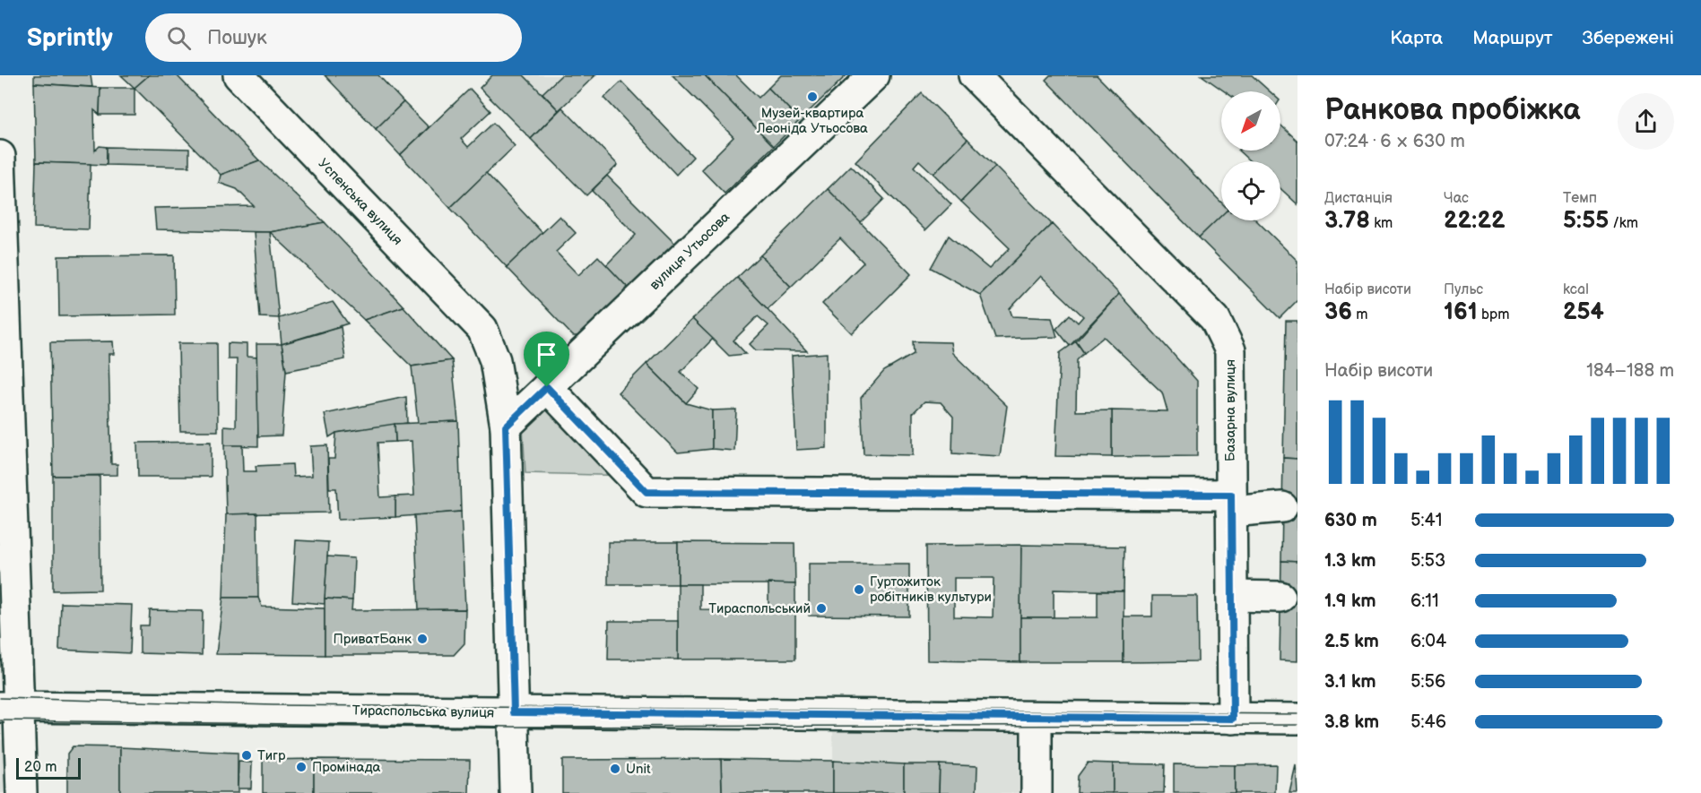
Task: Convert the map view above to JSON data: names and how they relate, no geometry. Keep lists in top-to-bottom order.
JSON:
{
  "streets": {
    "street": [
      "Успенська вулиця",
      "вулиця Утьосова",
      "Базарна вулиця",
      "Тираспольська вулиця"
    ]
  },
  "crossings": [
    ["Успенська вулиця", "вулиця Утьосова"],
    ["Базарна вулиця", "Тираспольська вулиця"]
  ],
  "places": [
    "Музей-квартира Леоніда Утьосова",
    "Гуртожиток робітників культури",
    "Тираспольський",
    "ПриватБанк",
    "Тигр",
    "Промінада",
    "Unit"
  ],
  "scale_bar": "20 m",
  "north": "bottom left",
  "page": {
    "header": "Sprintly",
    "search": "Пошук",
    "nav": ["Карта", "Маршрут", "Збережені"],
    "heading": ["Ранкова пробіжка", "07:24 · 6 × 630 m"],
    "stats": [
      ["Дистанція", "3.78 km"],
      ["Час", "22:22"],
      ["Темп", "5:55 /km"],
      ["Набір висоти", "36 m"],
      ["Пульс", "161 bpm"],
      ["kcal", "254"]
    ],
    "chart": ["Набір висоти", "184–188 m"],
    "list": [
      {
        "name": "630 m",
        "note": "5:41"
      },
      {
        "name": "1.3 km",
        "note": "5:53"
      },
      {
        "name": "1.9 km",
        "note": "6:11"
      },
      {
        "name": "2.5 km",
        "note": "6:04"
      },
      {
        "name": "3.1 km",
        "note": "5:56"
      },
      {
        "name": "3.8 km",
        "note": "5:46"
      }
    ],
    "scale": "20 m"
  }
}
